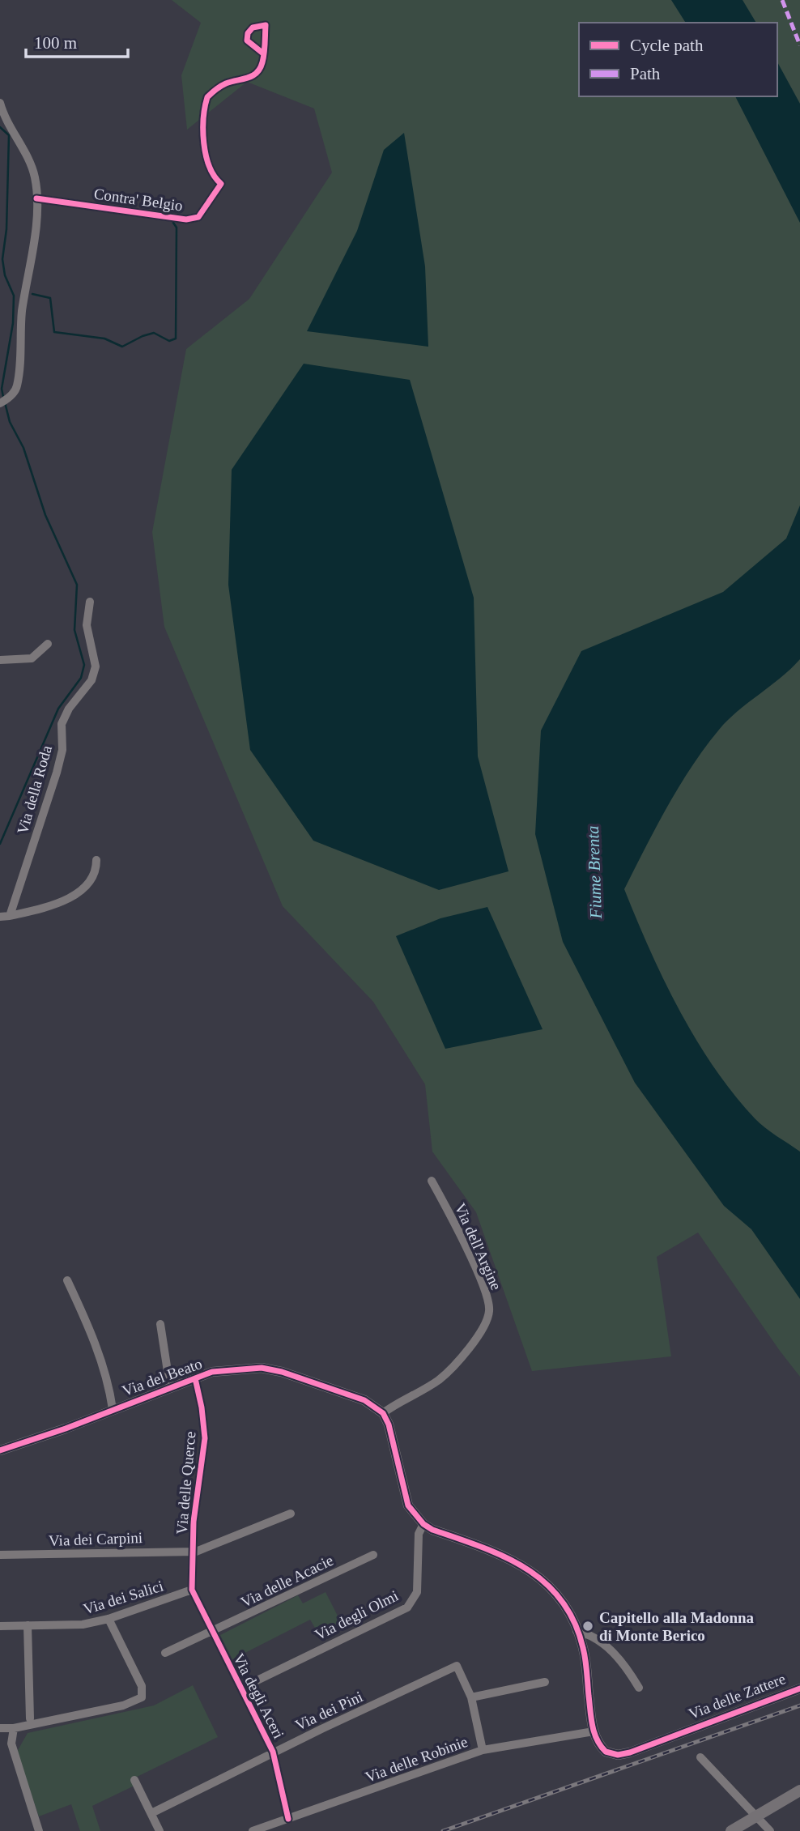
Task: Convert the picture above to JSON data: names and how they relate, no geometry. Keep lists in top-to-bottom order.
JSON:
{
  "streets": {
    "street": [
      "Contra' Belgio",
      "Via della Roda",
      "Via dell'Argine",
      "Via del Beato",
      "Via delle Querce",
      "Via dei Carpini",
      "Via delle Acacie",
      "Via dei Salici",
      "Via degli Olmi",
      "Via degli Aceri",
      "Via delle Zattere",
      "Via dei Pini",
      "Via delle Robinie"
    ]
  },
  "crossings": [
    ["Via dell'Argine", "Via del Beato"],
    ["Via del Beato", "Via delle Querce"],
    ["Via delle Querce", "Via dei Carpini"],
    ["Via delle Querce", "Via dei Salici"],
    ["Via delle Querce", "Via degli Aceri"],
    ["Via delle Acacie", "Via degli Aceri"],
    ["Via dei Salici", "Via degli Aceri"],
    ["Via degli Olmi", "Via degli Aceri"],
    ["Via degli Aceri", "Via dei Pini"],
    ["Via degli Aceri", "Via delle Robinie"],
    ["Via delle Zattere", "Via delle Robinie"],
    ["Via dei Pini", "Via delle Robinie"]
  ],
  "water": ["Fiume Brenta"],
  "places": ["Capitello alla Madonna di Monte Berico"],
  "legend": ["Cycle path", "Path"],
  "scale_bar": "100 m"
}
